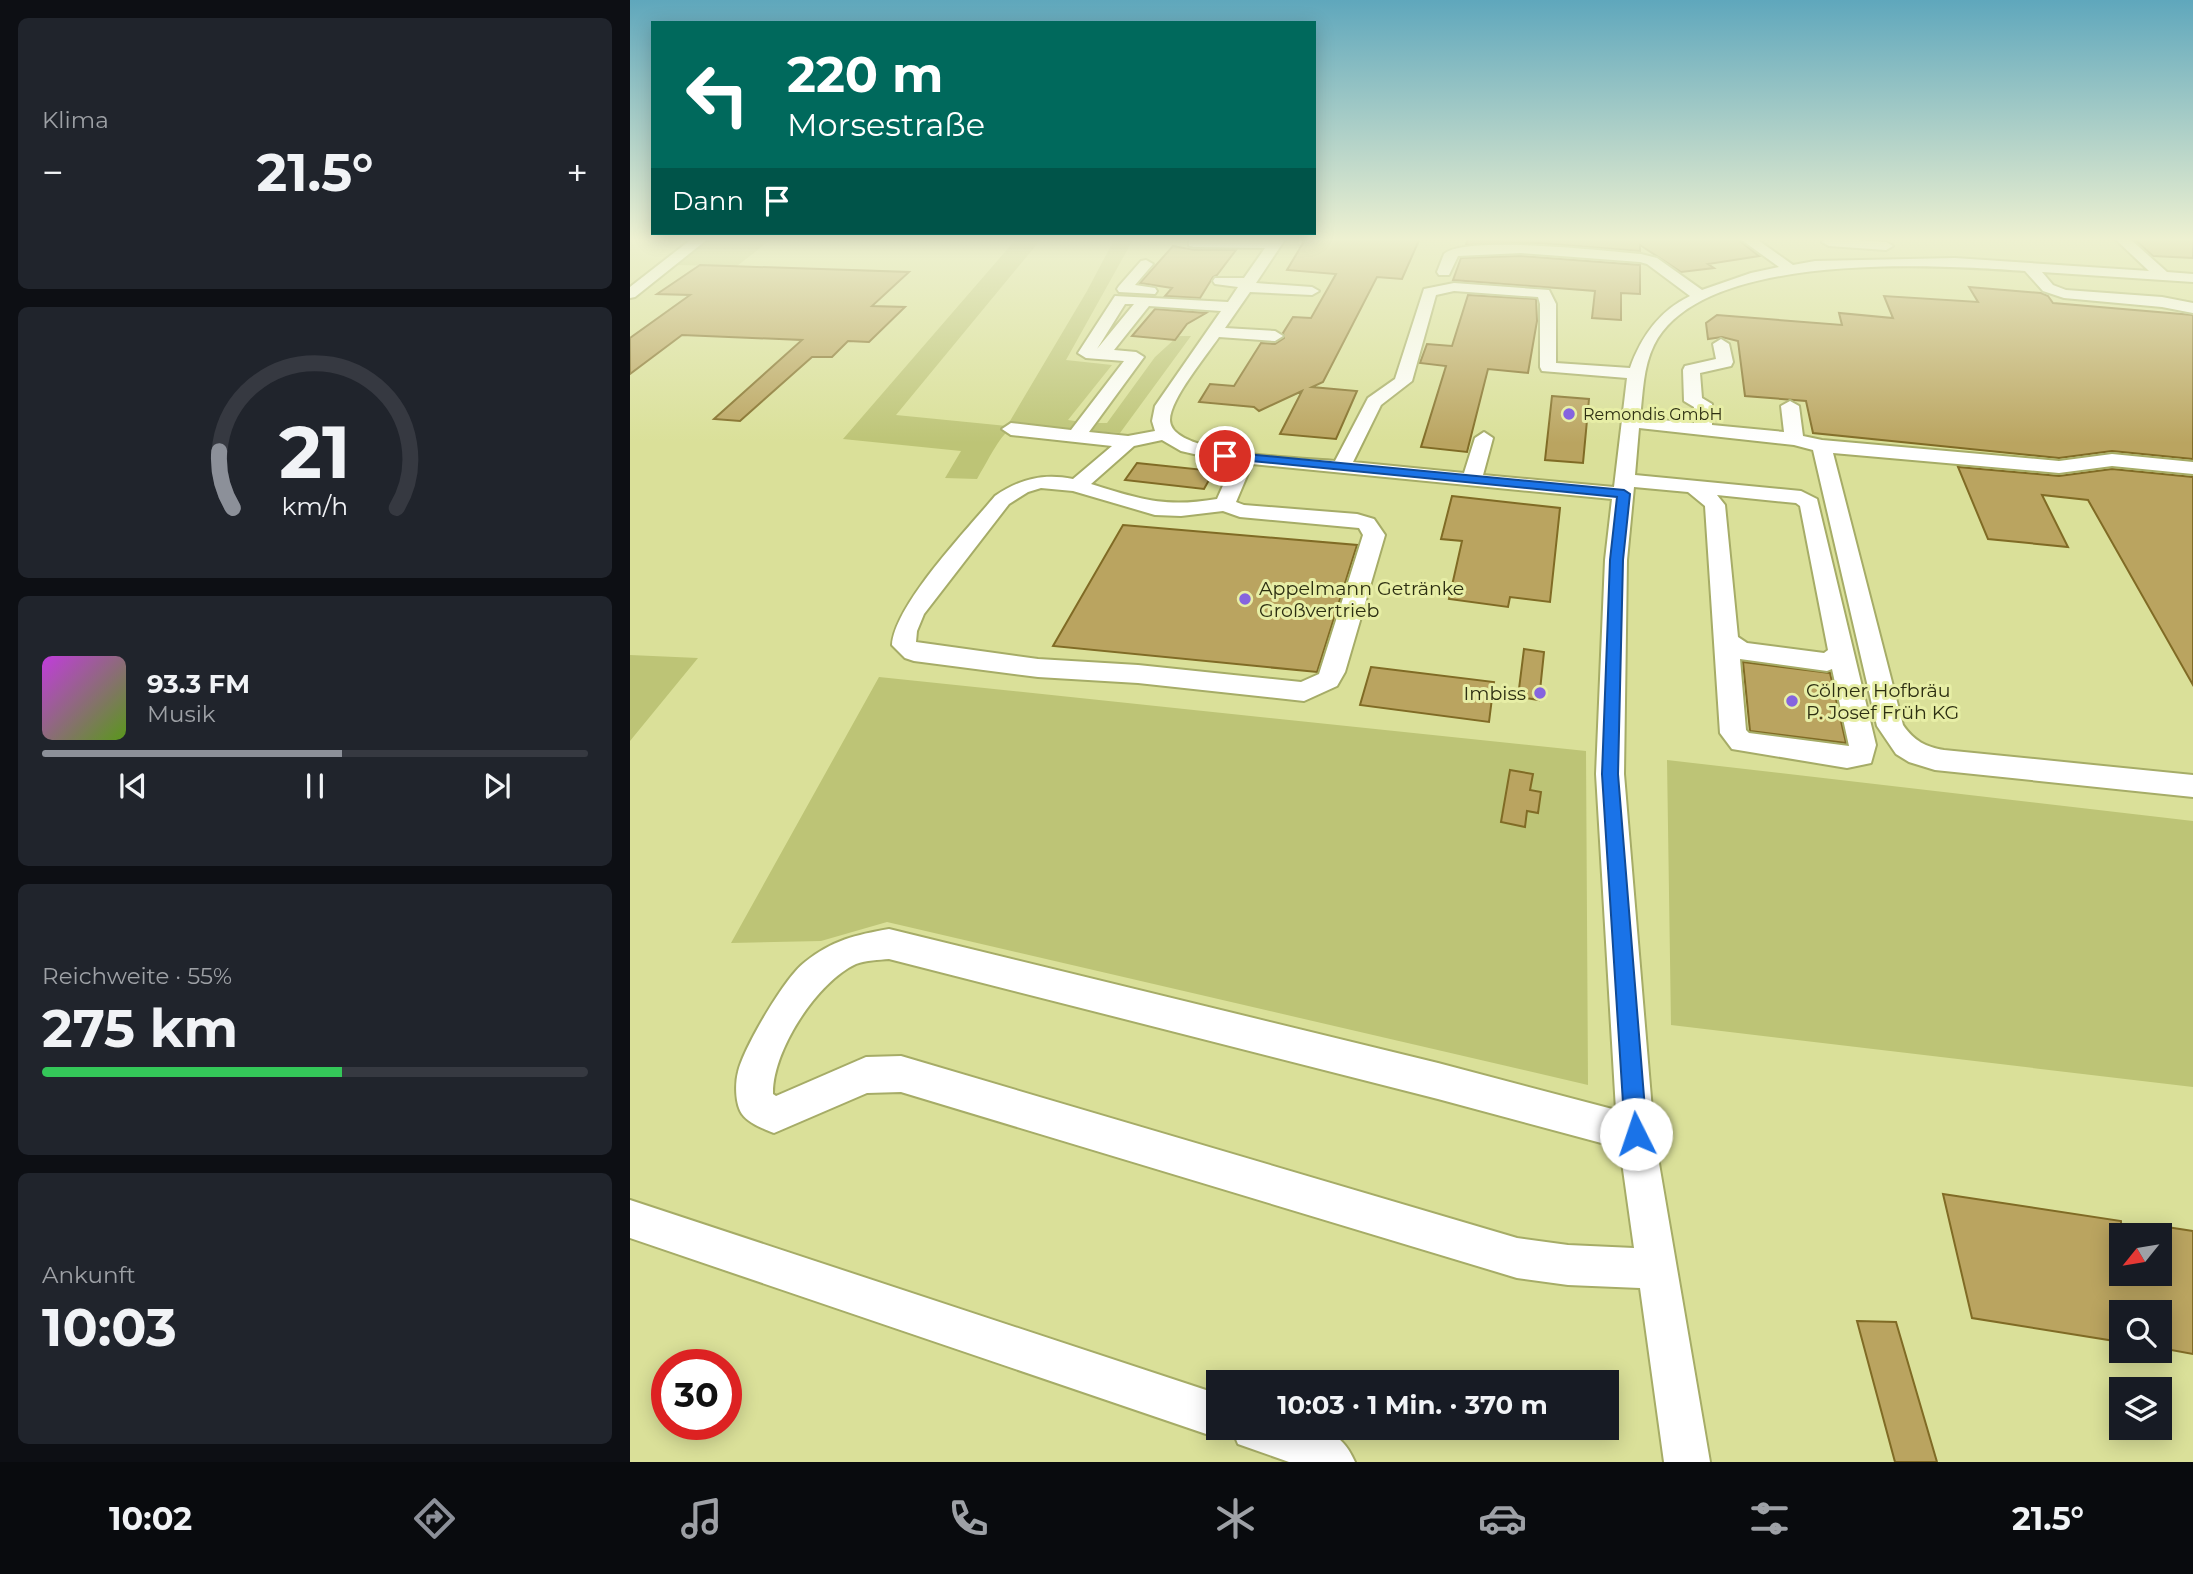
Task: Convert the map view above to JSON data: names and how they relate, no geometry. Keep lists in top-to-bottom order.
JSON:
{
  "places": [
    "Remondis GmbH",
    "Appelmann Getränke Großvertrieb",
    "Imbiss",
    "Cölner Hofbräu P. Josef Früh KG"
  ],
  "north": "bottom left",
  "page": {
    "tile": [
      "Klima",
      ["Reichweite · 55%", "275 km"],
      ["Ankunft", "10:03"]
    ],
    "turn": ["220 m", "Morsestraße"],
    "heat": ["−", "21.5°", "+"],
    "then": "Dann",
    "song": ["93.3 FM", "Musik"],
    "limit": "30",
    "trip": "10:03 · 1 Min. · 370 m",
    "tabs": ["10:02", "21.5°"],
    "gauge": ["21", "km/h"]
  }
}
